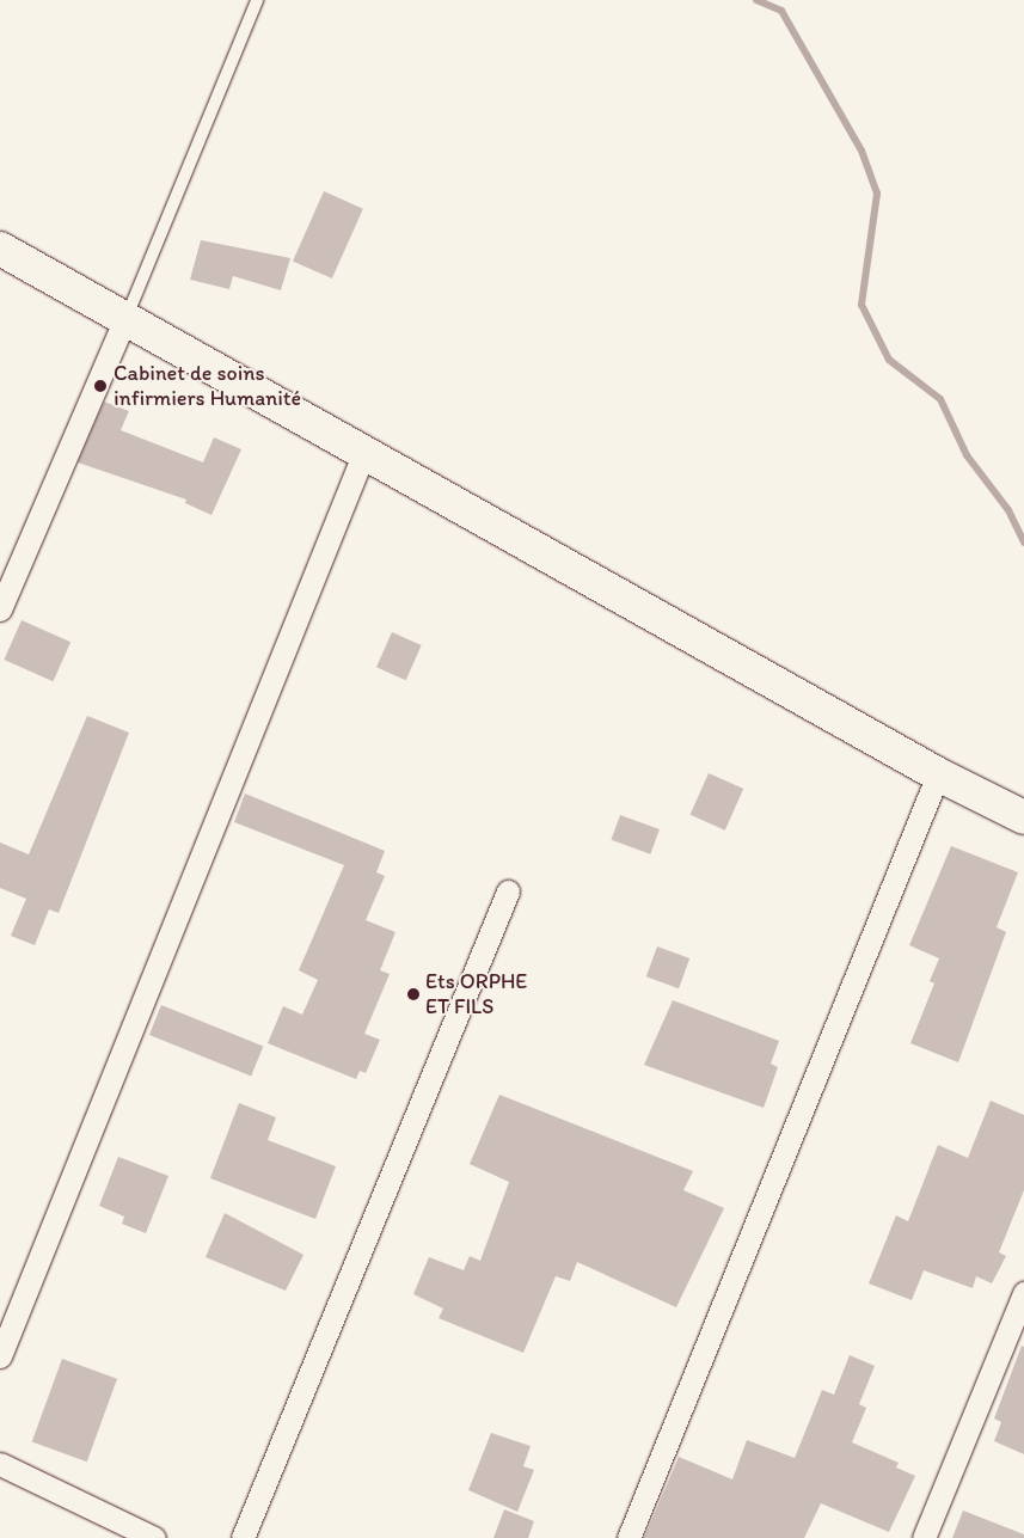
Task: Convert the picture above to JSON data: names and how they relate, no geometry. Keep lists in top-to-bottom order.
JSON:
{
  "places": ["Cabinet de soins infirmiers Humanité", "Ets ORPHE ET FILS"]
}
